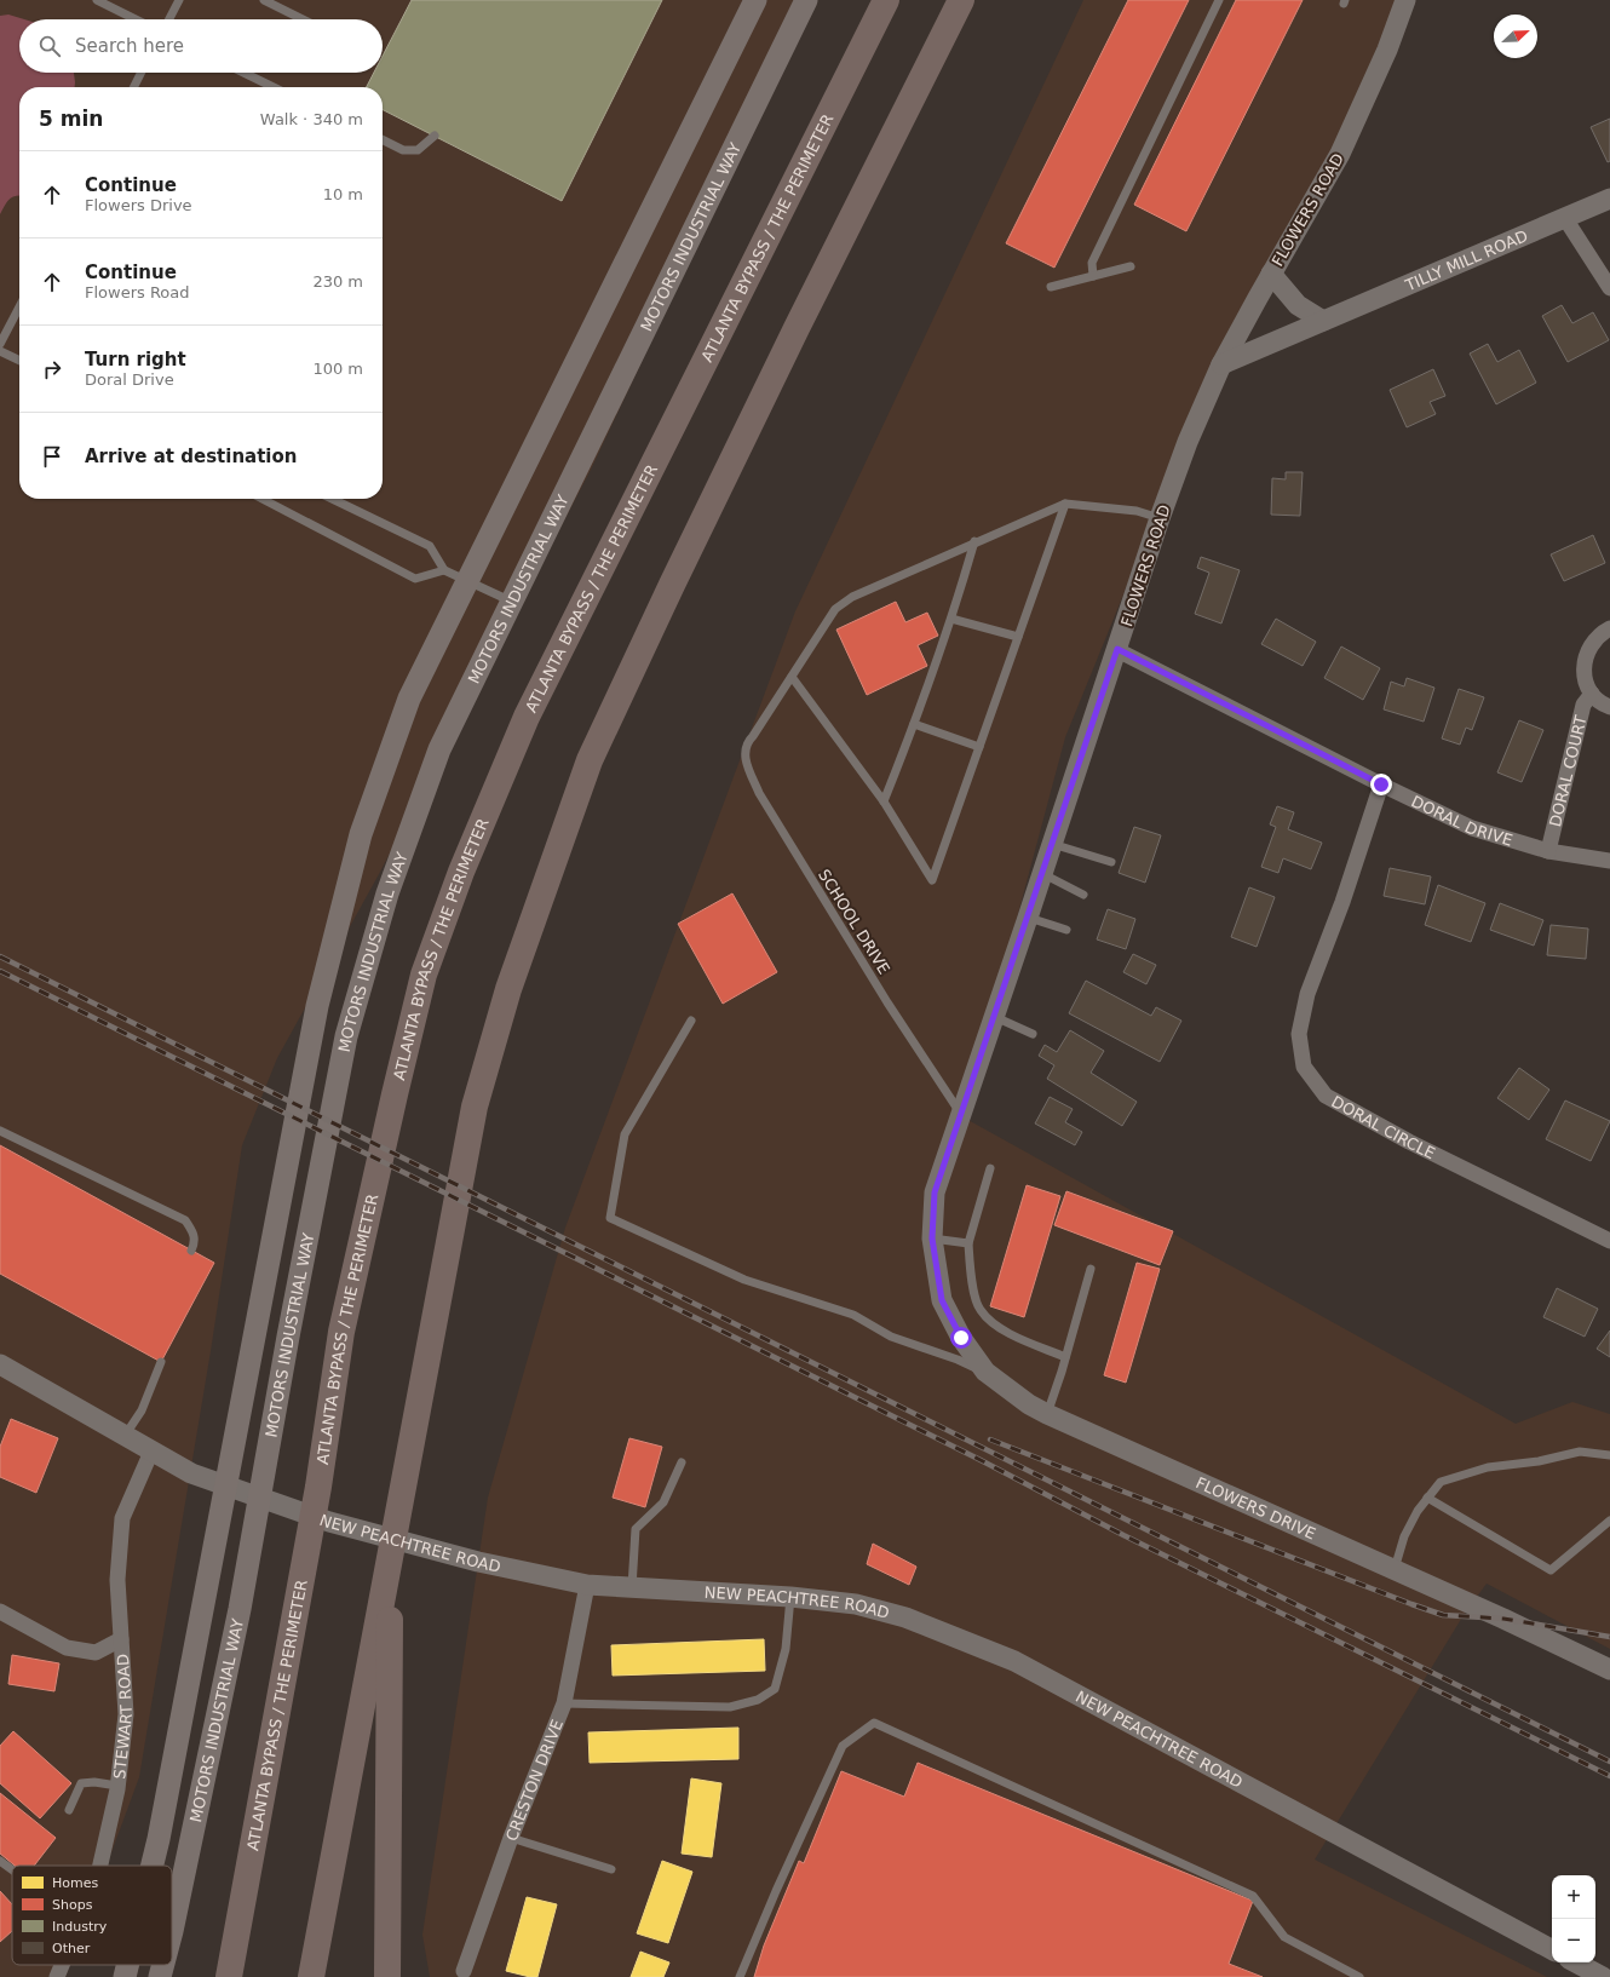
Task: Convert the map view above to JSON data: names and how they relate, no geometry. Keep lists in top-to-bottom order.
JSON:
{
  "streets": {
    "highway": ["ATLANTA BYPASS / THE PERIMETER"],
    "main road": ["MOTORS INDUSTRIAL WAY"],
    "street": [
      "FLOWERS ROAD",
      "TILLY MILL ROAD",
      "DORAL COURT",
      "DORAL DRIVE",
      "DORAL CIRCLE",
      "FLOWERS DRIVE",
      "NEW PEACHTREE ROAD",
      "STEWART ROAD",
      "CRESTON DRIVE"
    ],
    "lane": ["SCHOOL DRIVE"]
  },
  "crossings": [
    ["FLOWERS ROAD", "TILLY MILL ROAD"],
    ["FLOWERS ROAD", "DORAL DRIVE"],
    ["FLOWERS ROAD", "SCHOOL DRIVE"],
    ["FLOWERS ROAD", "FLOWERS DRIVE"],
    ["DORAL COURT", "DORAL DRIVE"],
    ["DORAL DRIVE", "DORAL CIRCLE"],
    ["NEW PEACHTREE ROAD", "STEWART ROAD"],
    ["NEW PEACHTREE ROAD", "CRESTON DRIVE"]
  ],
  "legend": [
    "Homes",
    "Shops",
    "Industry",
    "Other"
  ],
  "north": "top right",
  "page": {
    "search": "Search here",
    "heading": ["5 min", "Walk · 340 m"],
    "list": [
      ["Continue", "Flowers Drive", "10 m"],
      ["Continue", "Flowers Road", "230 m"],
      ["Turn right", "Doral Drive", "100 m"],
      "Arrive at destination"
    ],
    "map_buttons": ["+", "−"]
  }
}
